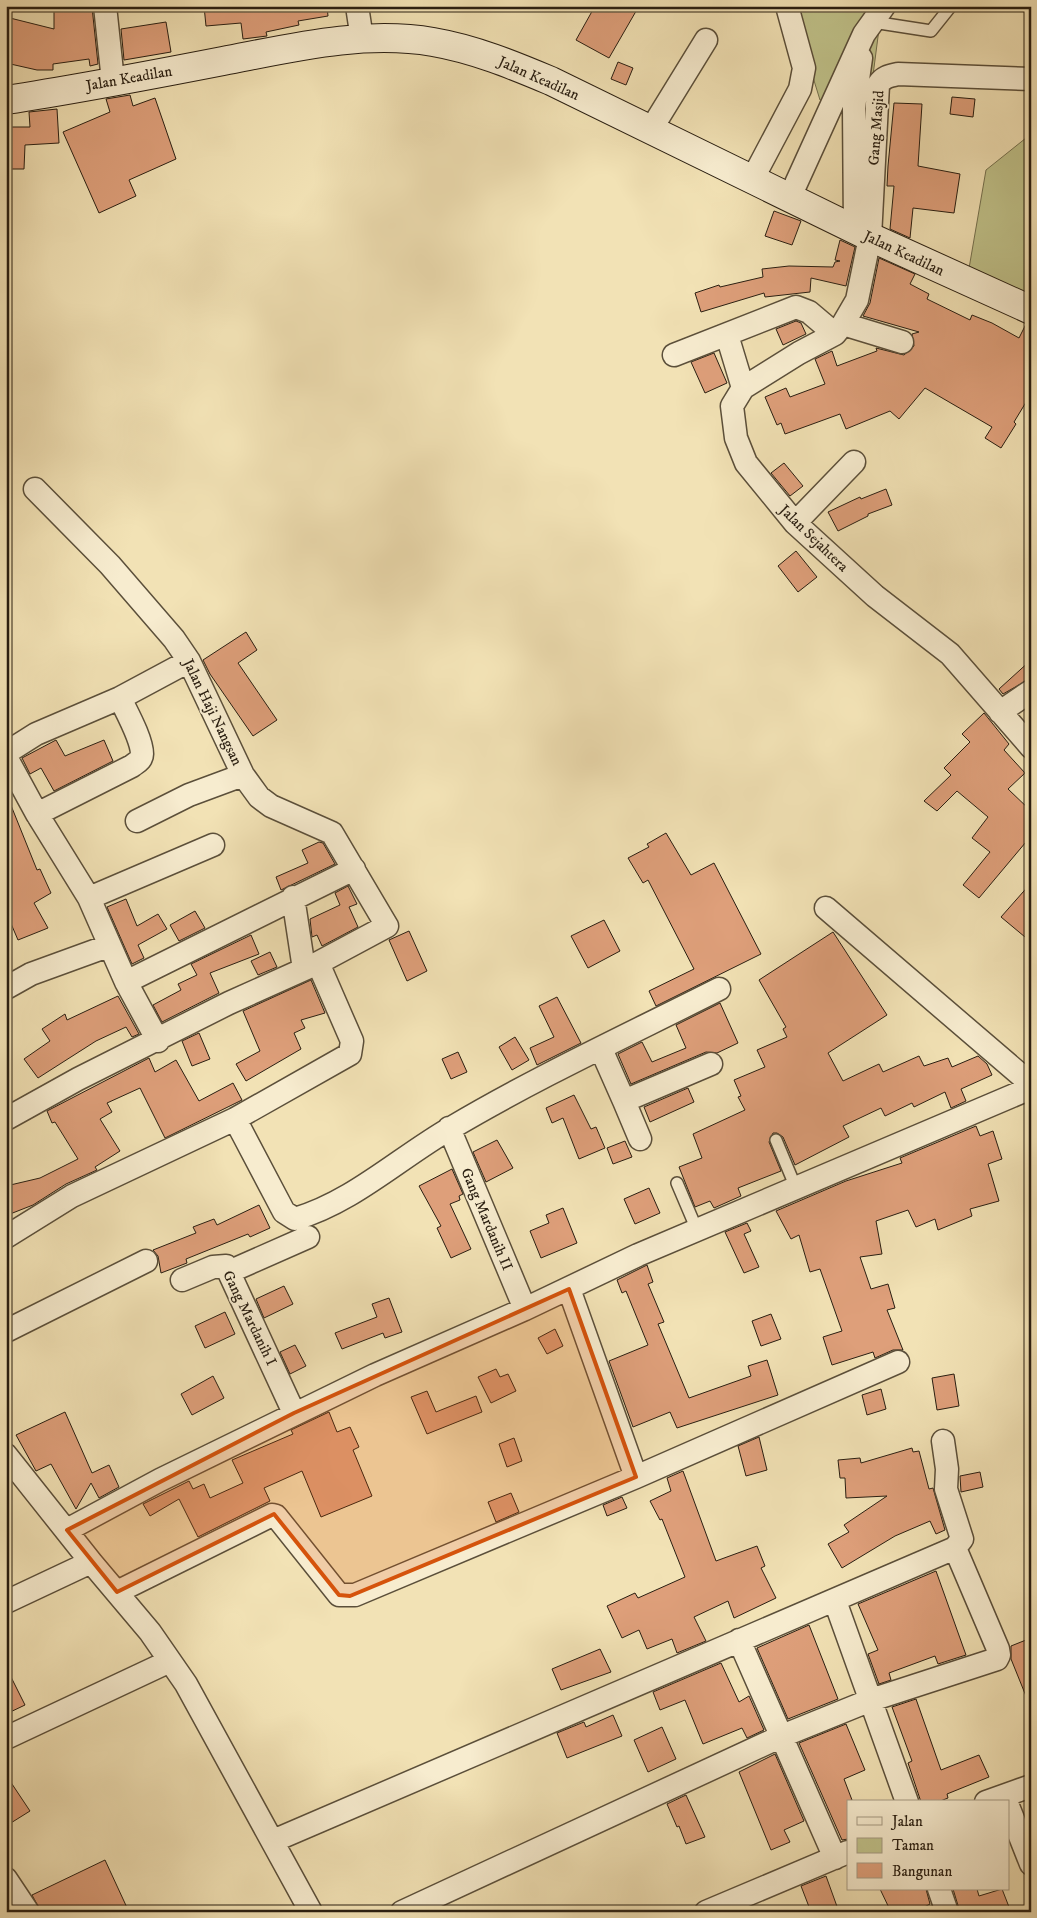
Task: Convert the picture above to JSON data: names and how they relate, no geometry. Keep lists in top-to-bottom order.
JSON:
{
  "streets": {
    "main road": ["Jalan Keadilan"],
    "street": [
      "Gang Masjid",
      "Jalan Sejahtera",
      "Jalan Haji Nangsan",
      "Gang Mardanih II",
      "Gang Mardanih I"
    ]
  },
  "crossings": [
    ["Jalan Keadilan", "Gang Masjid"]
  ],
  "legend": ["Jalan", "Taman", "Bangunan"]
}
